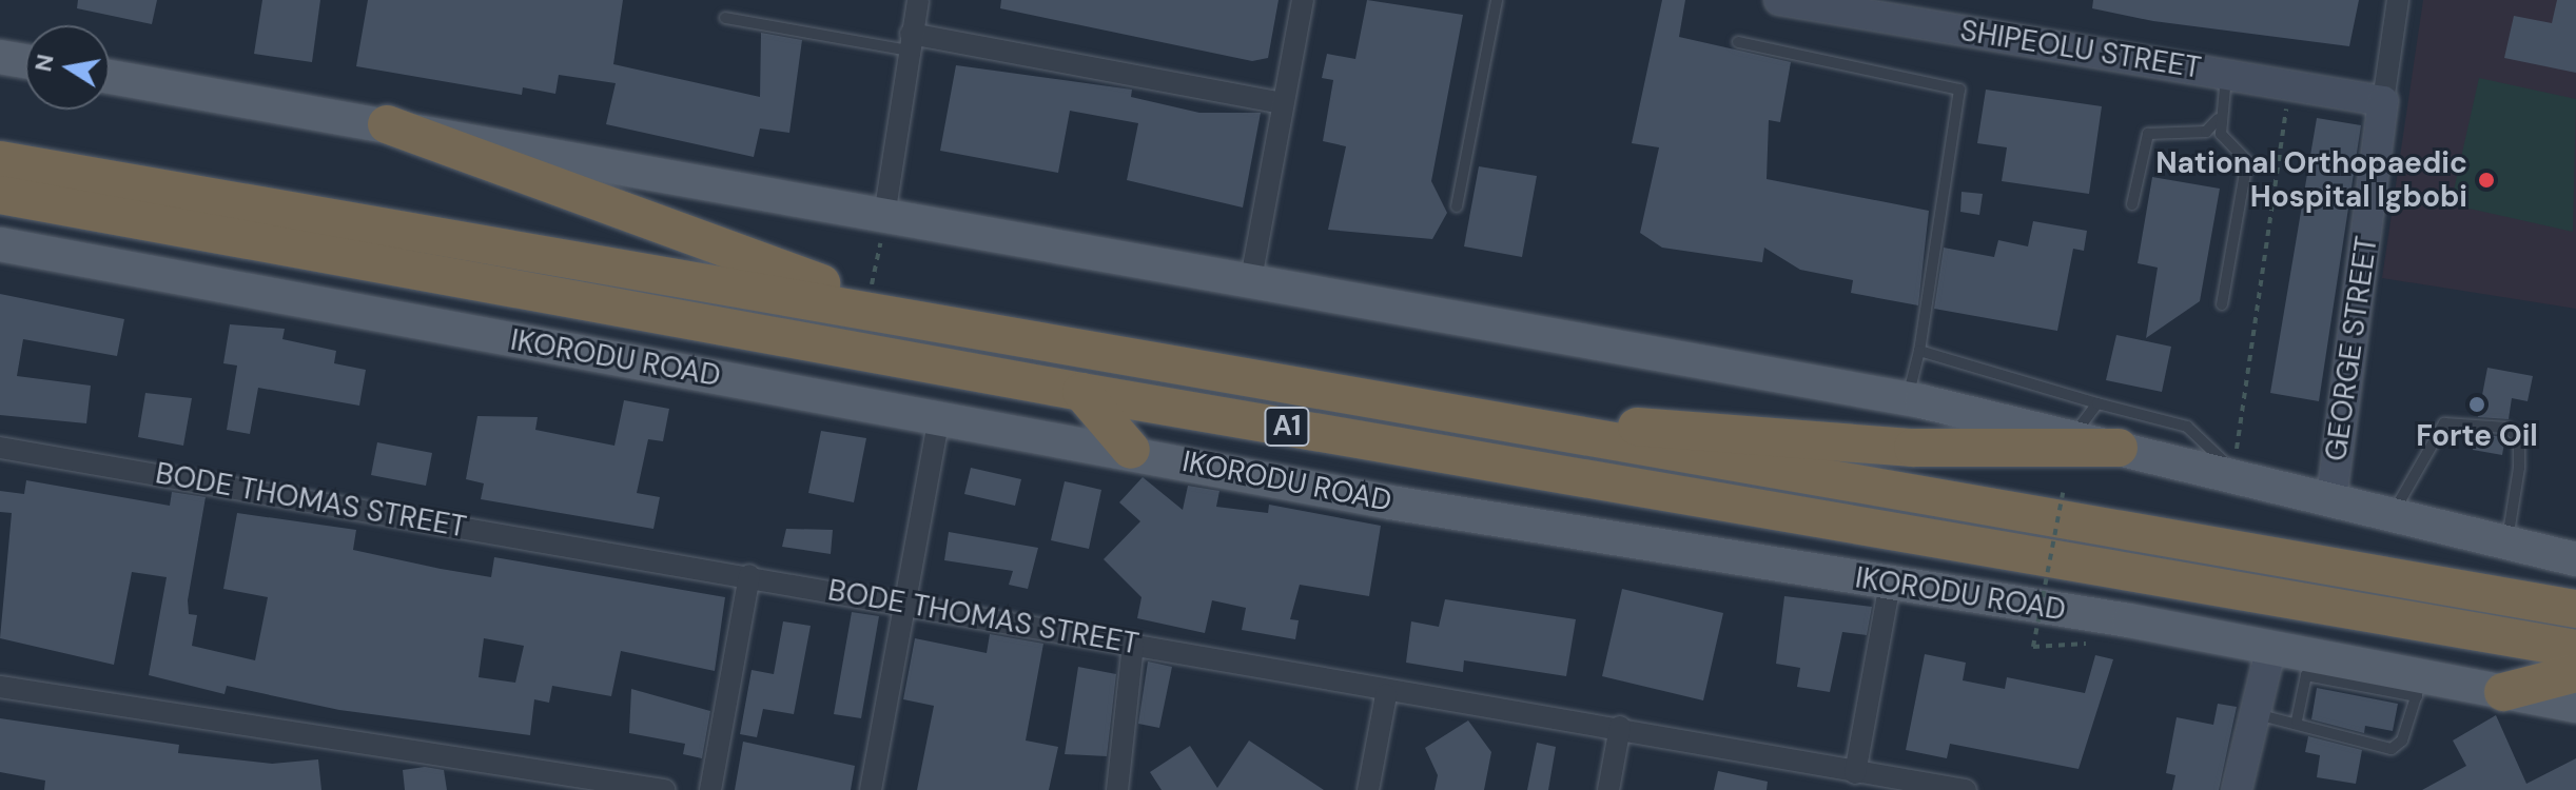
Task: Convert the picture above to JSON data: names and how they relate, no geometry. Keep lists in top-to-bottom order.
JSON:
{
  "streets": {
    "highway": ["IKORODU ROAD", "A1"],
    "street": ["SHIPEOLU STREET", "GEORGE STREET", "BODE THOMAS STREET"]
  },
  "crossings": [
    ["SHIPEOLU STREET", "GEORGE STREET"]
  ],
  "places": ["National Orthopaedic Hospital Igbobi", "Forte Oil"],
  "north": "left"
}
